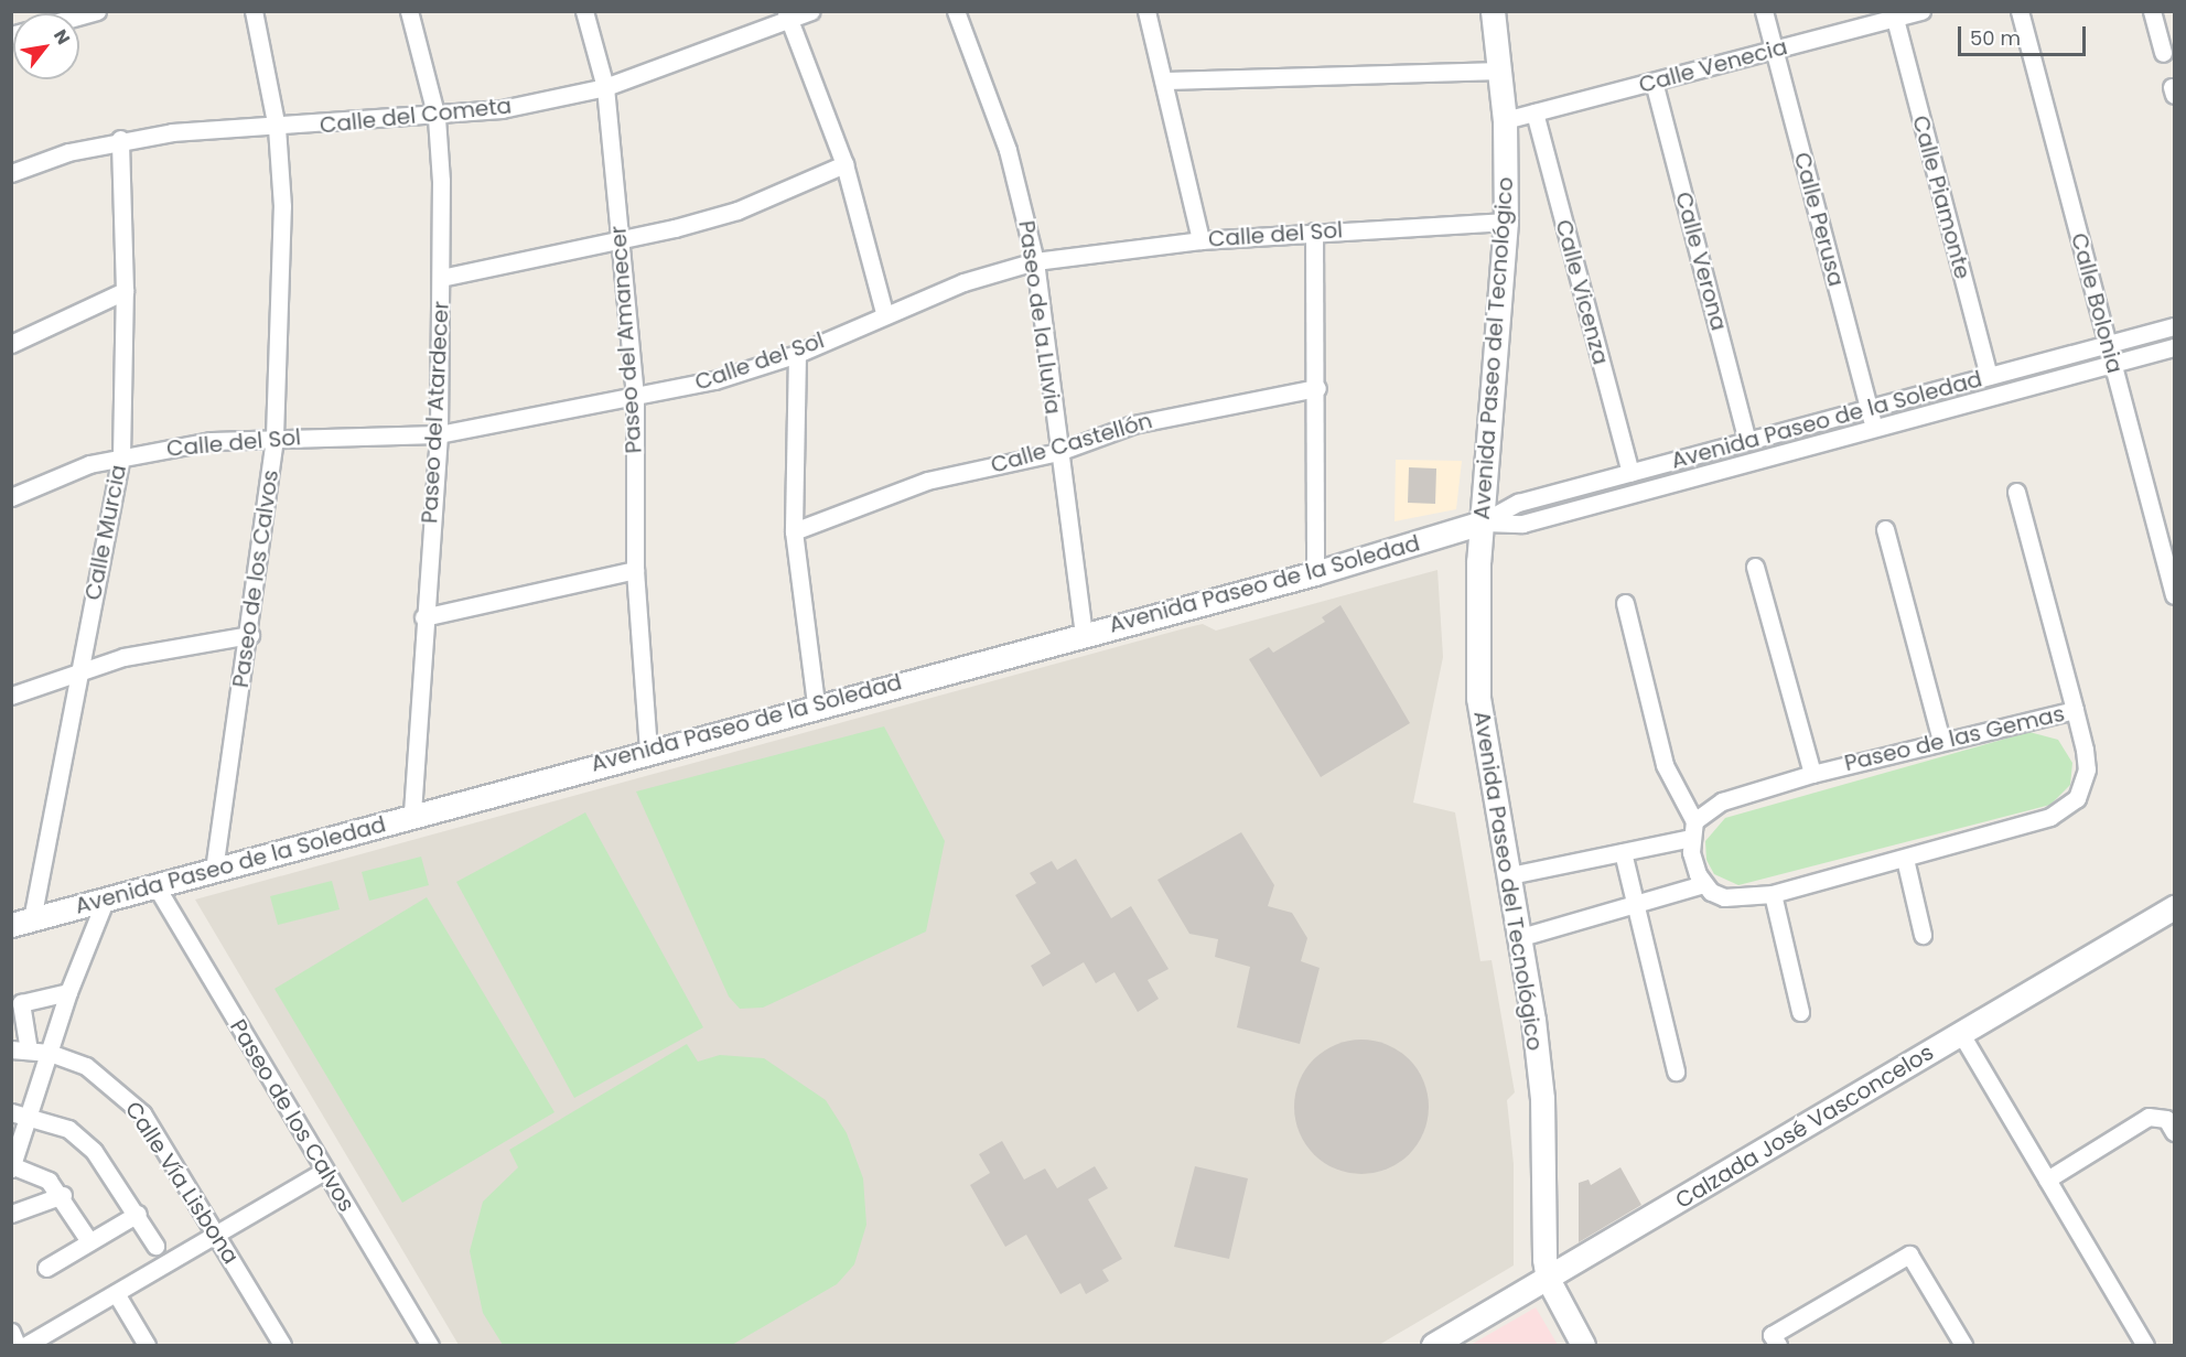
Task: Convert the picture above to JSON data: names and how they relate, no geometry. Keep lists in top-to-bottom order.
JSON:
{
  "streets": {
    "main road": ["Avenida Paseo del Tecnológico", "Avenida Paseo de la Soledad", "Calzada José Vasconcelos"],
    "street": [
      "Calle Venecia",
      "Calle del Cometa",
      "Calle Piamonte",
      "Calle Perusa",
      "Calle del Sol",
      "Calle Verona",
      "Calle Vicenza",
      "Calle Bolonia",
      "Paseo de la Lluvia",
      "Paseo del Amanecer",
      "Paseo del Atardecer",
      "Calle Castellón",
      "Calle Murcia",
      "Paseo de los Calvos",
      "Paseo de las Gemas",
      "Calle Vía Lisbona"
    ]
  },
  "crossings": [
    ["Calle Venecia", "Calle Piamonte"],
    ["Calle Venecia", "Calle Perusa"],
    ["Calle Venecia", "Calle Verona"],
    ["Calle Venecia", "Calle Vicenza"],
    ["Calle Venecia", "Avenida Paseo del Tecnológico"],
    ["Calle del Cometa", "Paseo del Amanecer"],
    ["Calle del Cometa", "Paseo del Atardecer"],
    ["Calle del Cometa", "Calle Murcia"],
    ["Calle del Cometa", "Paseo de los Calvos"],
    ["Calle Piamonte", "Avenida Paseo de la Soledad"],
    ["Calle Perusa", "Avenida Paseo de la Soledad"],
    ["Calle del Sol", "Paseo de la Lluvia"],
    ["Calle del Sol", "Paseo del Amanecer"],
    ["Calle del Sol", "Avenida Paseo del Tecnológico"],
    ["Calle del Sol", "Paseo del Atardecer"],
    ["Calle del Sol", "Calle Murcia"],
    ["Calle del Sol", "Paseo de los Calvos"],
    ["Calle Verona", "Avenida Paseo de la Soledad"],
    ["Calle Vicenza", "Avenida Paseo de la Soledad"],
    ["Calle Bolonia", "Avenida Paseo de la Soledad"],
    ["Paseo de la Lluvia", "Avenida Paseo de la Soledad"],
    ["Paseo de la Lluvia", "Calle Castellón"],
    ["Paseo del Amanecer", "Avenida Paseo de la Soledad"],
    ["Avenida Paseo del Tecnológico", "Avenida Paseo de la Soledad"],
    ["Avenida Paseo del Tecnológico", "Paseo de las Gemas"],
    ["Avenida Paseo del Tecnológico", "Calzada José Vasconcelos"],
    ["Paseo del Atardecer", "Avenida Paseo de la Soledad"],
    ["Avenida Paseo de la Soledad", "Calle Murcia"],
    ["Avenida Paseo de la Soledad", "Paseo de los Calvos"]
  ],
  "scale_bar": "50 m",
  "north": "top right"
}
